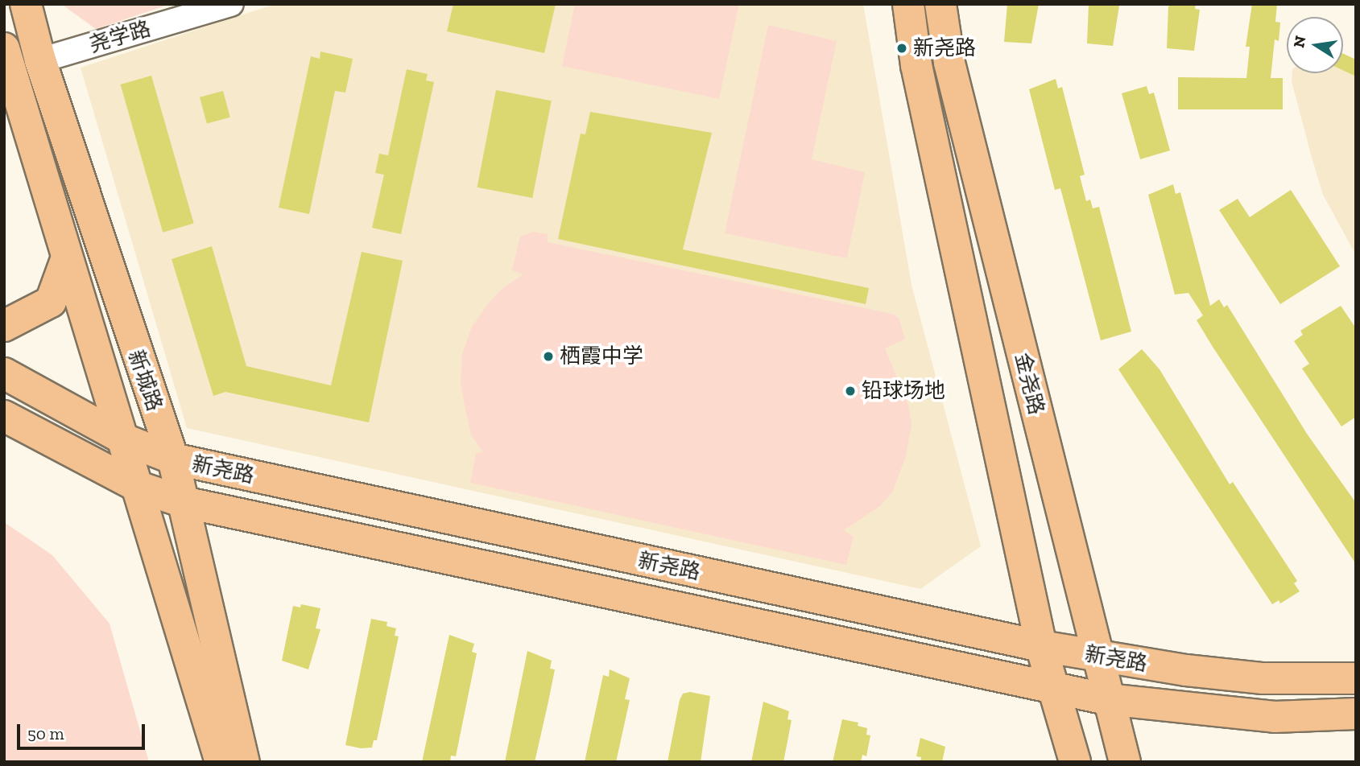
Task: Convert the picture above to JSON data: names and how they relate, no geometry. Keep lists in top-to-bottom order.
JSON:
{
  "streets": {
    "main road": ["新城路", "金尧路", "新尧路"],
    "street": ["尧学路"]
  },
  "crossings": [
    ["尧学路", "新城路"],
    ["新城路", "新尧路"],
    ["金尧路", "新尧路"]
  ],
  "places": ["新尧路", "栖霞中学", "铅球场地"],
  "scale_bar": "50 m",
  "north": "left"
}
